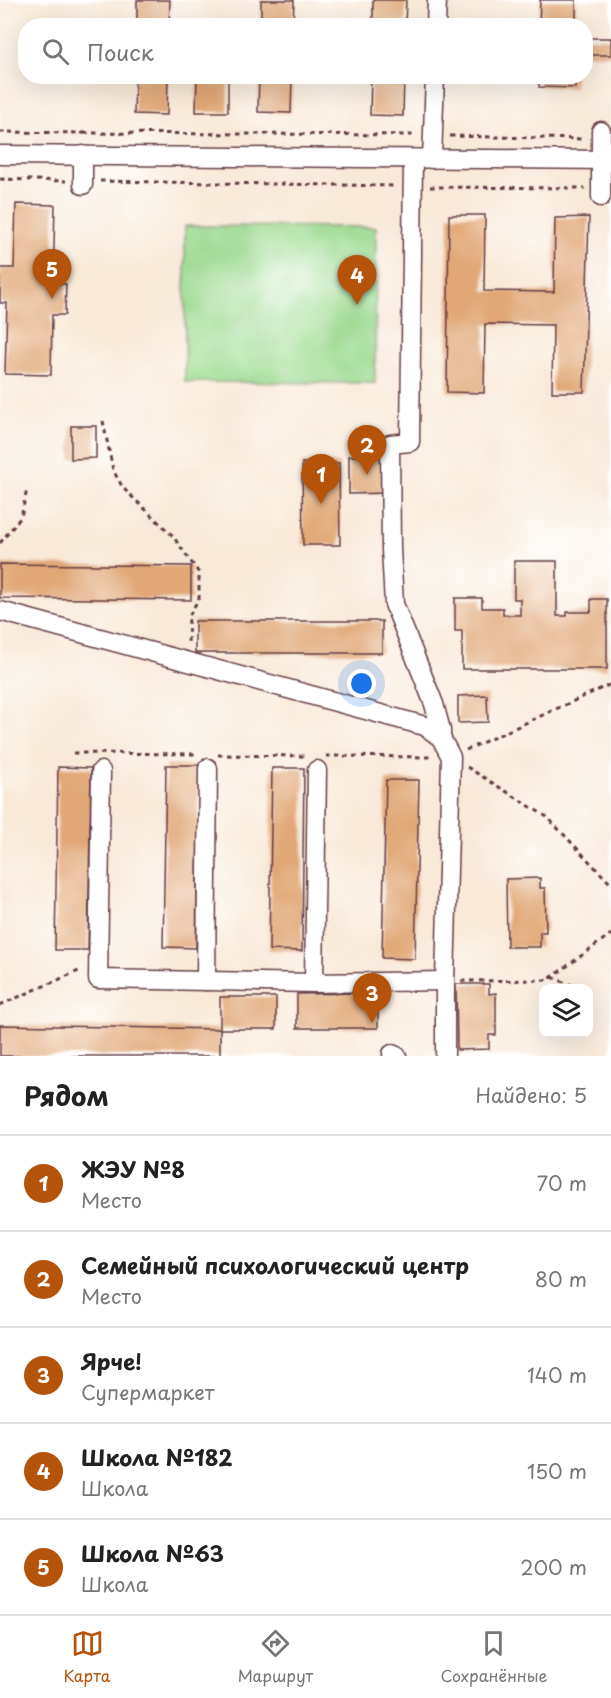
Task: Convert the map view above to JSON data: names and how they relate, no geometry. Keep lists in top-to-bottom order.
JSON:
{
  "page": {
    "search": "Поиск",
    "pins": [
      "5",
      "4",
      "2",
      "1",
      "3"
    ],
    "heading": ["Рядом", "Найдено: 5"],
    "list": [
      {
        "mark": "1",
        "name": "ЖЭУ №8",
        "note": "Место",
        "value": "70 m"
      },
      {
        "mark": "2",
        "name": "Семейный психологический центр",
        "note": "Место",
        "value": "80 m"
      },
      {
        "mark": "3",
        "name": "Ярче!",
        "note": "Супермаркет",
        "value": "140 m"
      },
      {
        "mark": "4",
        "name": "Школа №182",
        "note": "Школа",
        "value": "150 m"
      },
      {
        "mark": "5",
        "name": "Школа №63",
        "note": "Школа",
        "value": "200 m"
      }
    ],
    "nav": ["Карта", "Маршрут", "Сохранённые"]
  }
}
